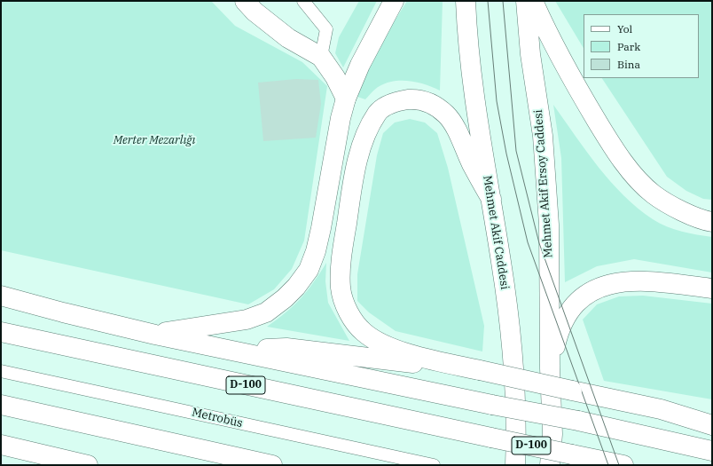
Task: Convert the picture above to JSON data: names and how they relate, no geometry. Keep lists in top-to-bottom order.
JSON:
{
  "streets": {
    "main road": ["Mehmet Akif Ersoy Caddesi", "Mehmet Akif Caddesi", "D-100"],
    "lane": ["Metrobüs"]
  },
  "parks": ["Merter Mezarlığı"],
  "legend": ["Yol", "Park", "Bina"]
}
